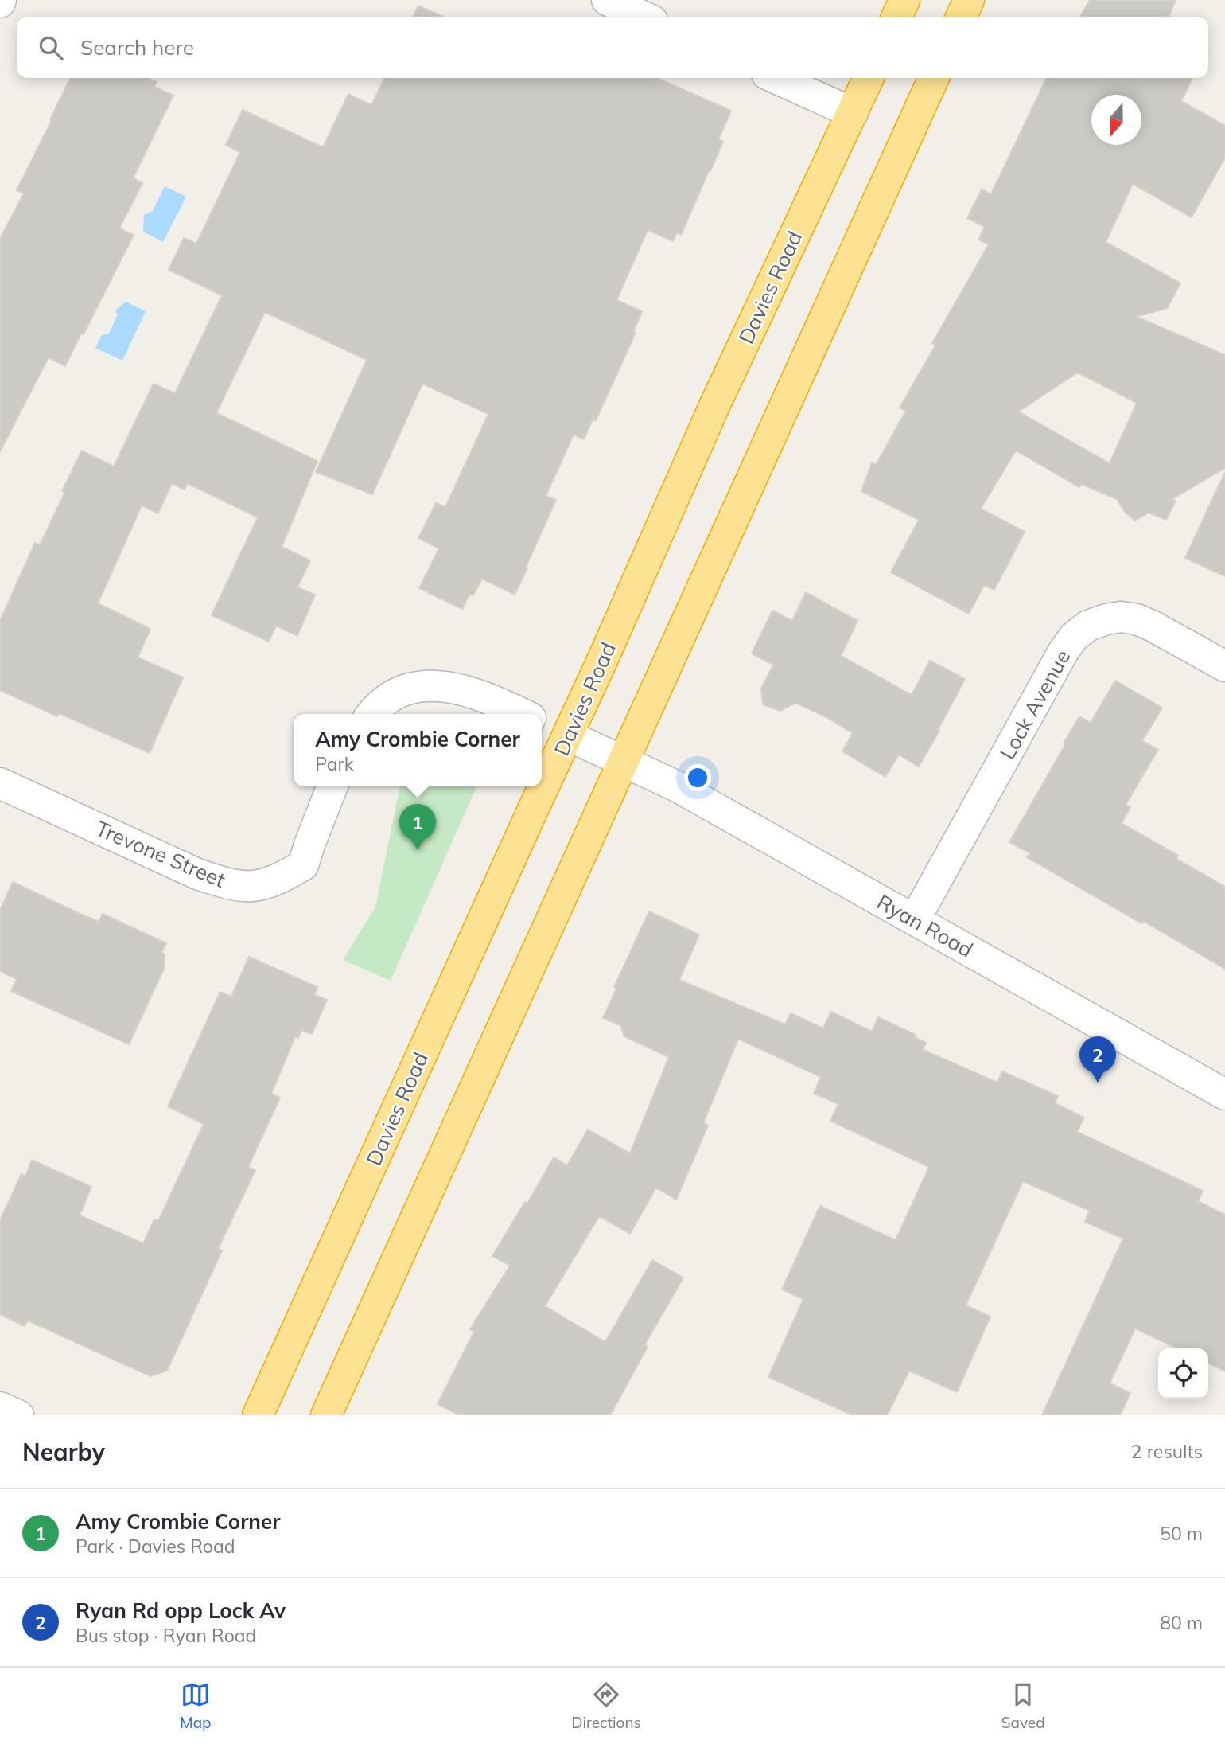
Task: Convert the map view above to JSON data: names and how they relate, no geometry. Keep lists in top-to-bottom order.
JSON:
{
  "streets": {
    "highway": ["Davies Road"],
    "street": ["Lock Avenue", "Trevone Street", "Ryan Road"]
  },
  "crossings": [
    ["Davies Road", "Ryan Road"],
    ["Lock Avenue", "Ryan Road"]
  ],
  "north": "bottom",
  "page": {
    "search": "Search here",
    "popup": ["Amy Crombie Corner", "Park"],
    "pins": ["1", "2"],
    "heading": ["Nearby", "2 results"],
    "list": [
      {
        "mark": "1",
        "name": "Amy Crombie Corner",
        "note": "Park · Davies Road",
        "value": "50 m"
      },
      {
        "mark": "2",
        "name": "Ryan Rd opp Lock Av",
        "note": "Bus stop · Ryan Road",
        "value": "80 m"
      }
    ],
    "nav": ["Map", "Directions", "Saved"]
  }
}
